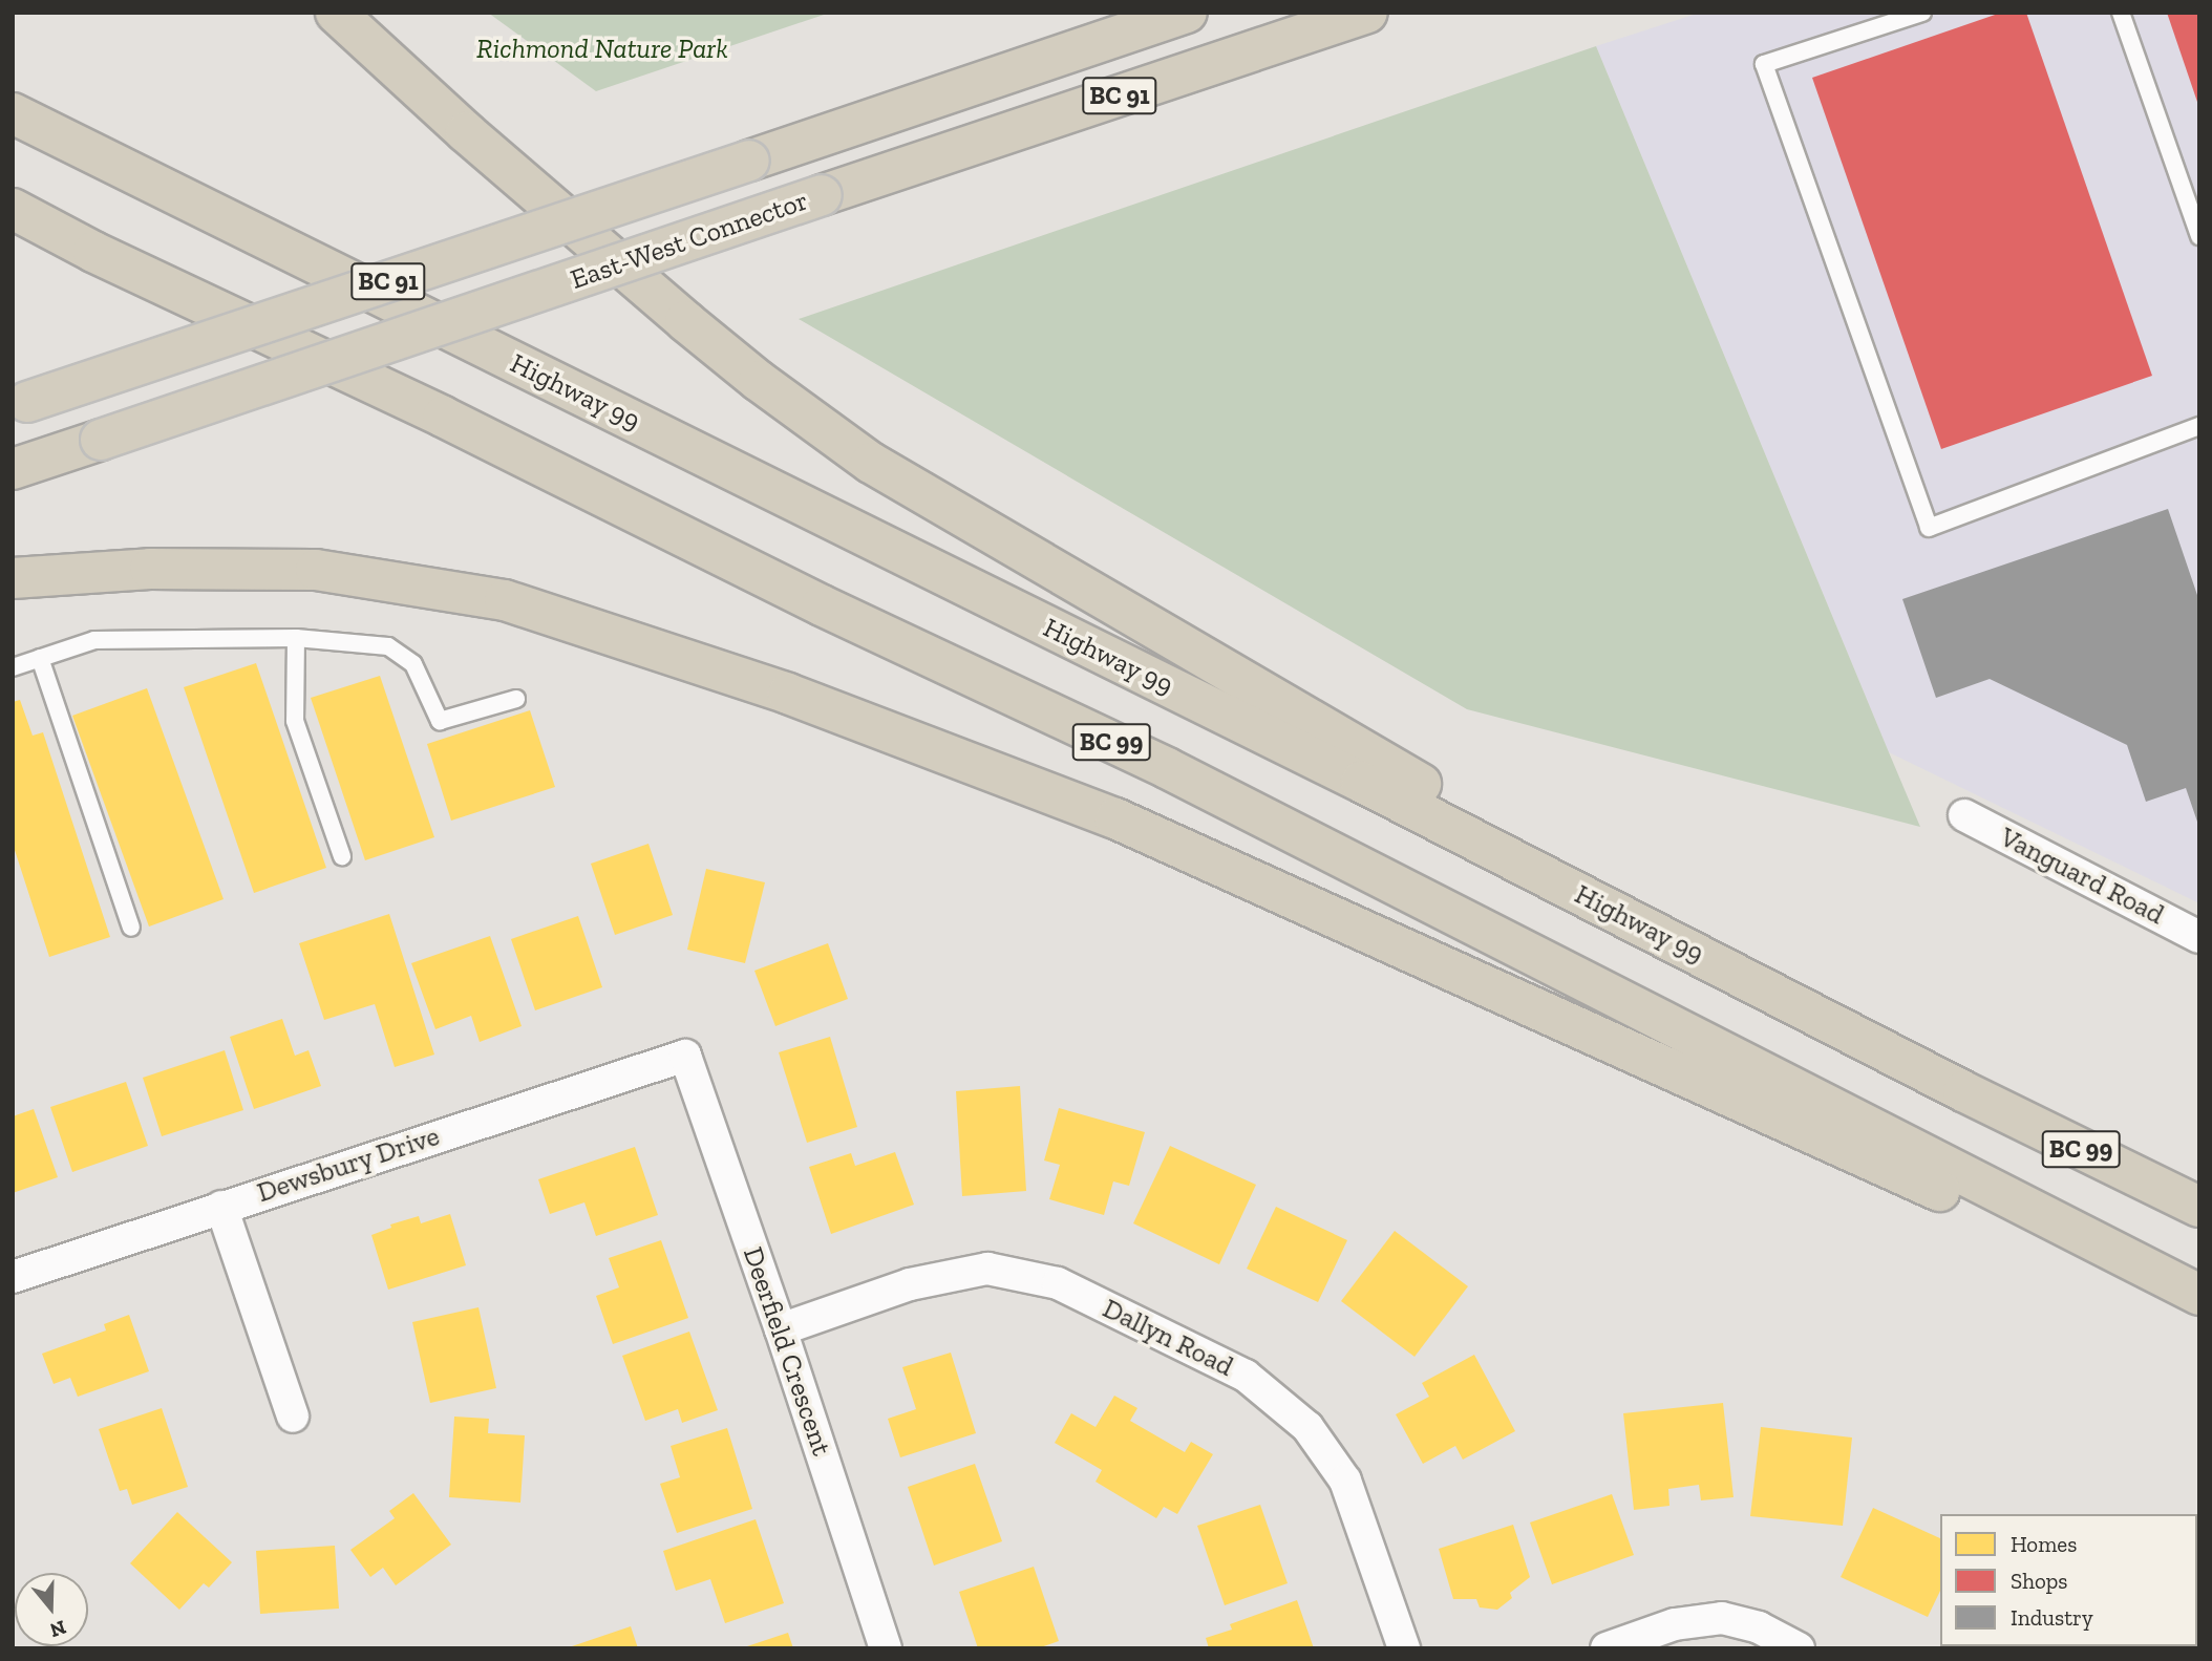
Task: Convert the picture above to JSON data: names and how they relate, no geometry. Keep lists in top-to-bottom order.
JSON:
{
  "streets": {
    "highway": [
      "BC 91",
      "East-West Connector",
      "Highway 99",
      "BC 99"
    ],
    "street": [
      "Vanguard Road",
      "Dewsbury Drive",
      "Dallyn Road",
      "Deerfield Crescent"
    ]
  },
  "crossings": [
    ["Dewsbury Drive", "Deerfield Crescent"],
    ["Dallyn Road", "Deerfield Crescent"]
  ],
  "parks": ["Richmond Nature Park"],
  "legend": ["Homes", "Shops", "Industry"],
  "north": "bottom"
}
